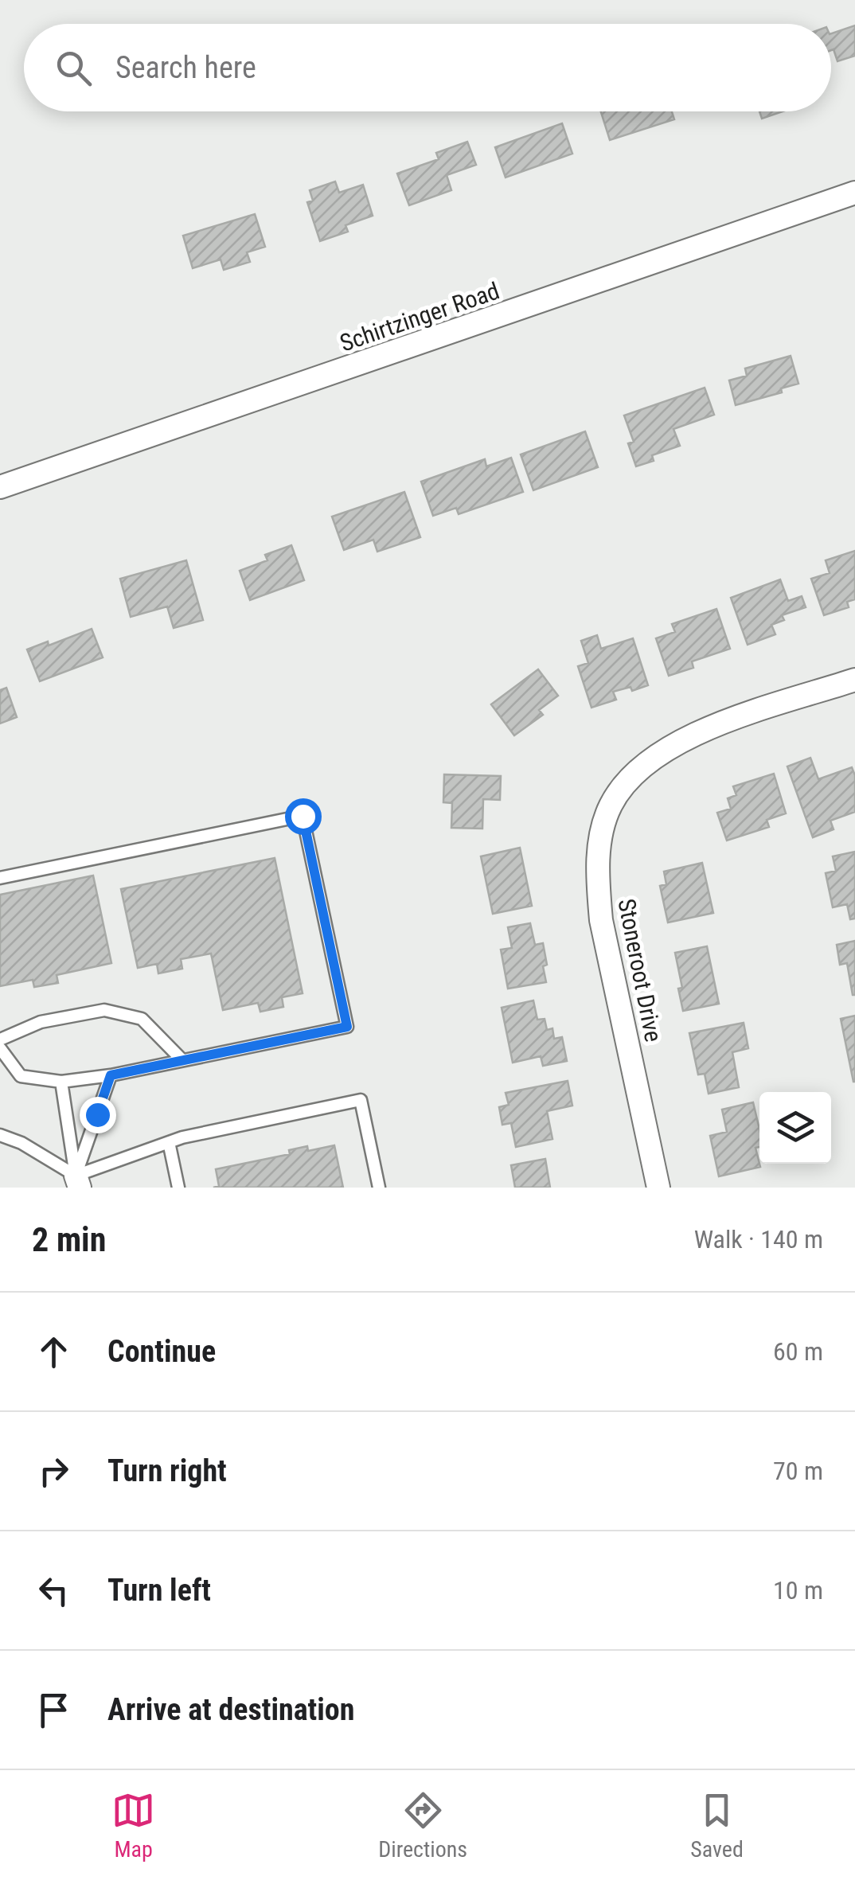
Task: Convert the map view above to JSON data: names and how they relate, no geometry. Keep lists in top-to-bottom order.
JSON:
{
  "streets": {
    "street": ["Schirtzinger Road", "Stoneroot Drive"]
  },
  "page": {
    "search": "Search here",
    "heading": ["2 min", "Walk · 140 m"],
    "list": [
      ["Continue", "60 m"],
      ["Turn right", "70 m"],
      ["Turn left", "10 m"],
      "Arrive at destination"
    ],
    "nav": ["Map", "Directions", "Saved"]
  }
}
